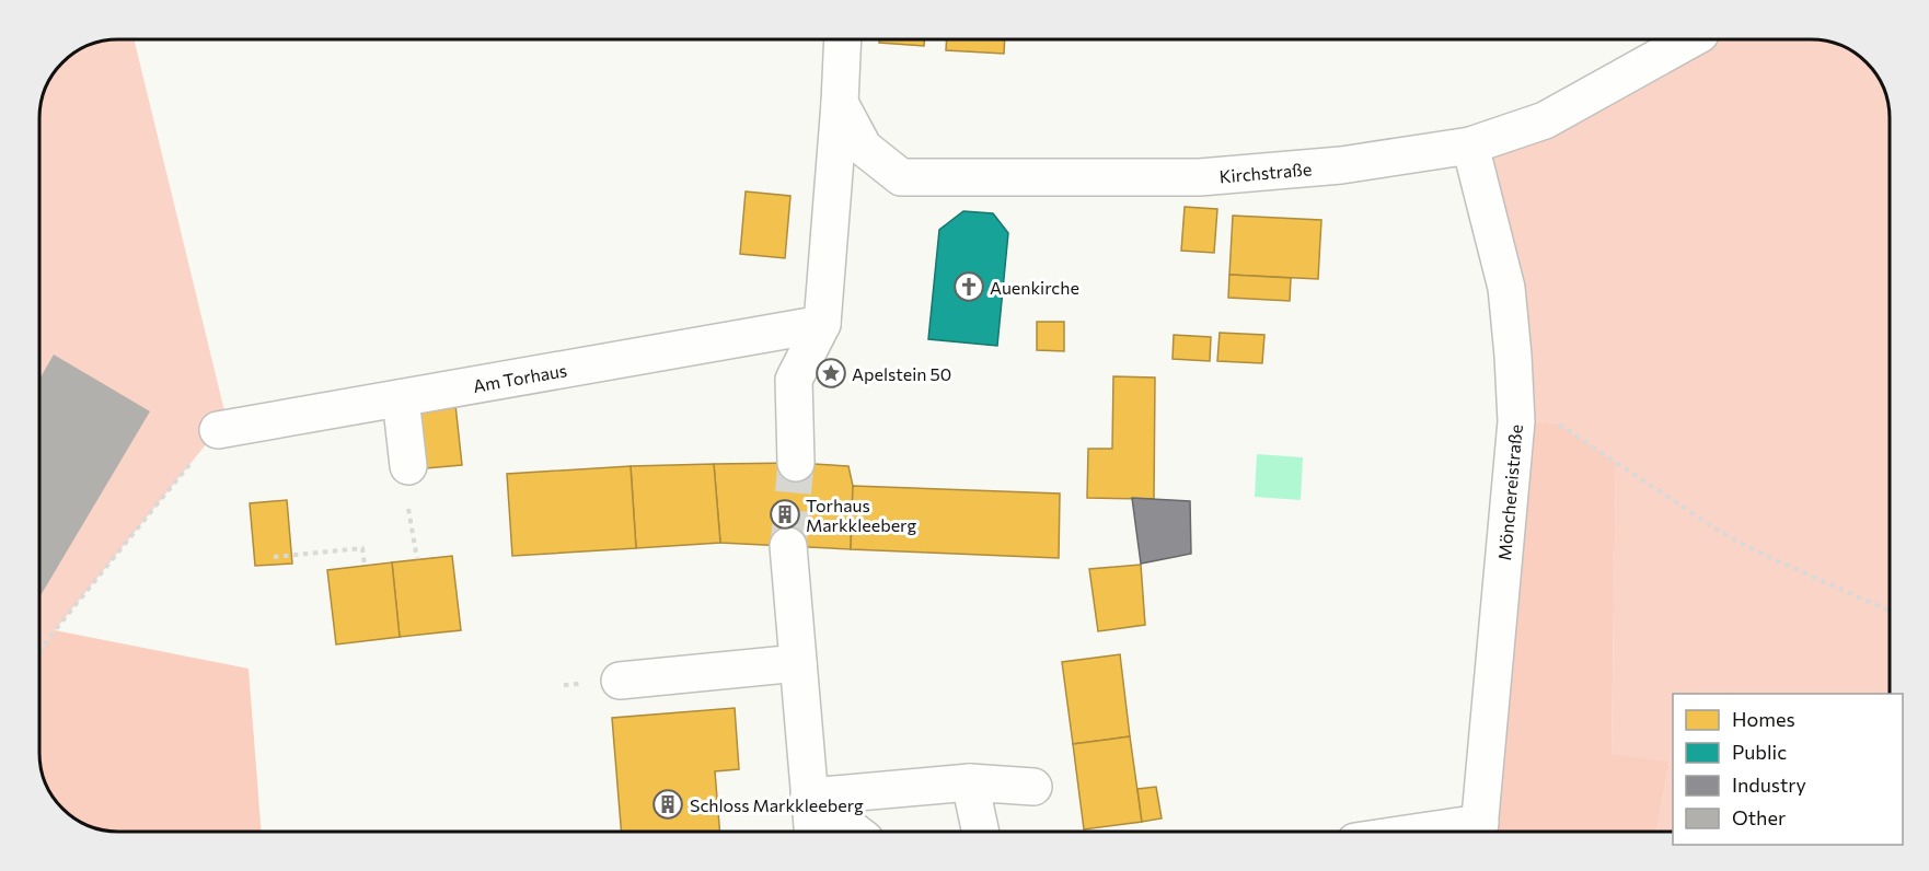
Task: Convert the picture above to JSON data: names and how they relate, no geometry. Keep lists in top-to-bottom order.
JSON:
{
  "streets": {
    "street": ["Kirchstraße", "Am Torhaus", "Mönchereistraße"]
  },
  "crossings": [
    ["Kirchstraße", "Mönchereistraße"]
  ],
  "places": {
    "church": ["Auenkirche"],
    "place": ["Apelstein 50"],
    "building": ["Torhaus Markkleeberg", "Schloss Markkleeberg"]
  },
  "legend": [
    "Homes",
    "Public",
    "Industry",
    "Other"
  ]
}
